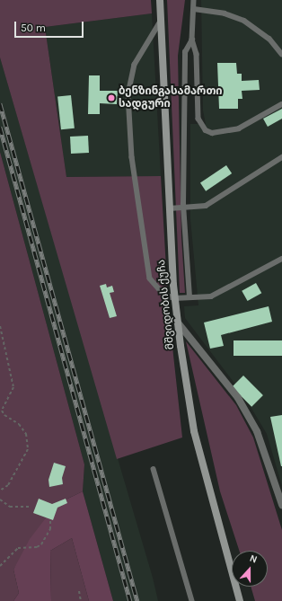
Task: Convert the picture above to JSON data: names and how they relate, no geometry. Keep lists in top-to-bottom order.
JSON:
{
  "streets": {
    "main road": ["მშვიდობის ქუჩა"]
  },
  "places": ["ბენზინგასამართი სადგური"],
  "scale_bar": "50 m",
  "north": "top"
}
